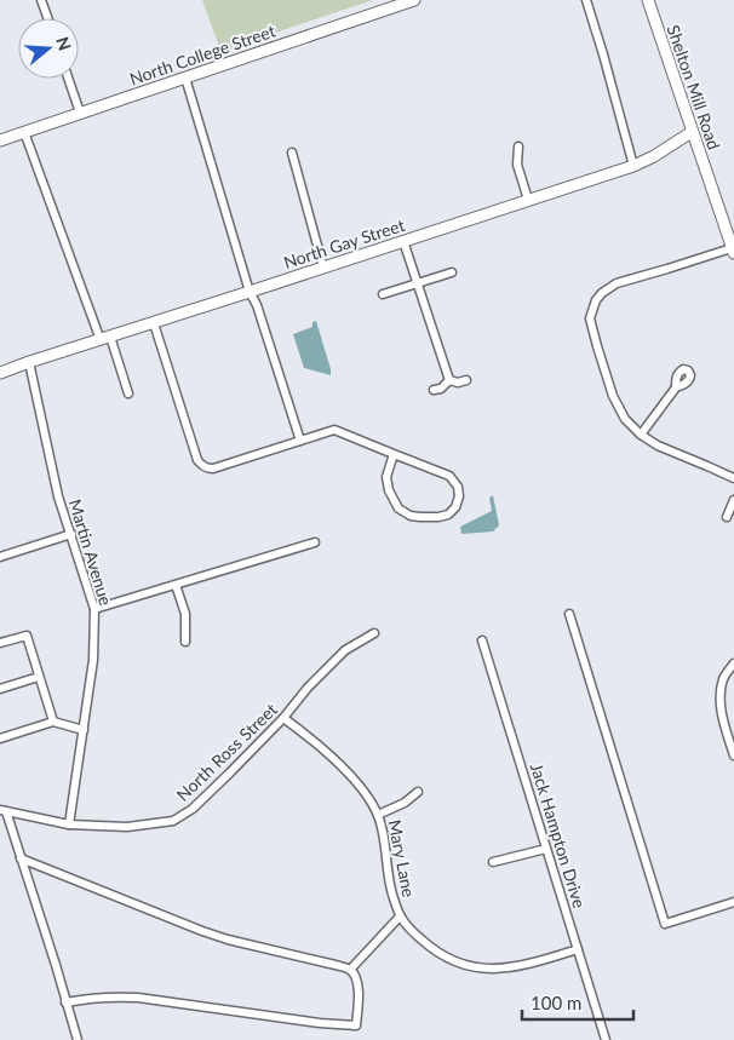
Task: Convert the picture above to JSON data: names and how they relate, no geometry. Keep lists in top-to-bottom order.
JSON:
{
  "streets": {
    "street": [
      "North College Street",
      "Shelton Mill Road",
      "North Gay Street",
      "Martin Avenue",
      "North Ross Street",
      "Jack Hampton Drive",
      "Mary Lane"
    ]
  },
  "crossings": [
    ["Shelton Mill Road", "North Gay Street"],
    ["North Gay Street", "Martin Avenue"],
    ["Martin Avenue", "North Ross Street"],
    ["North Ross Street", "Mary Lane"],
    ["Jack Hampton Drive", "Mary Lane"]
  ],
  "scale_bar": "100 m",
  "north": "right"
}
